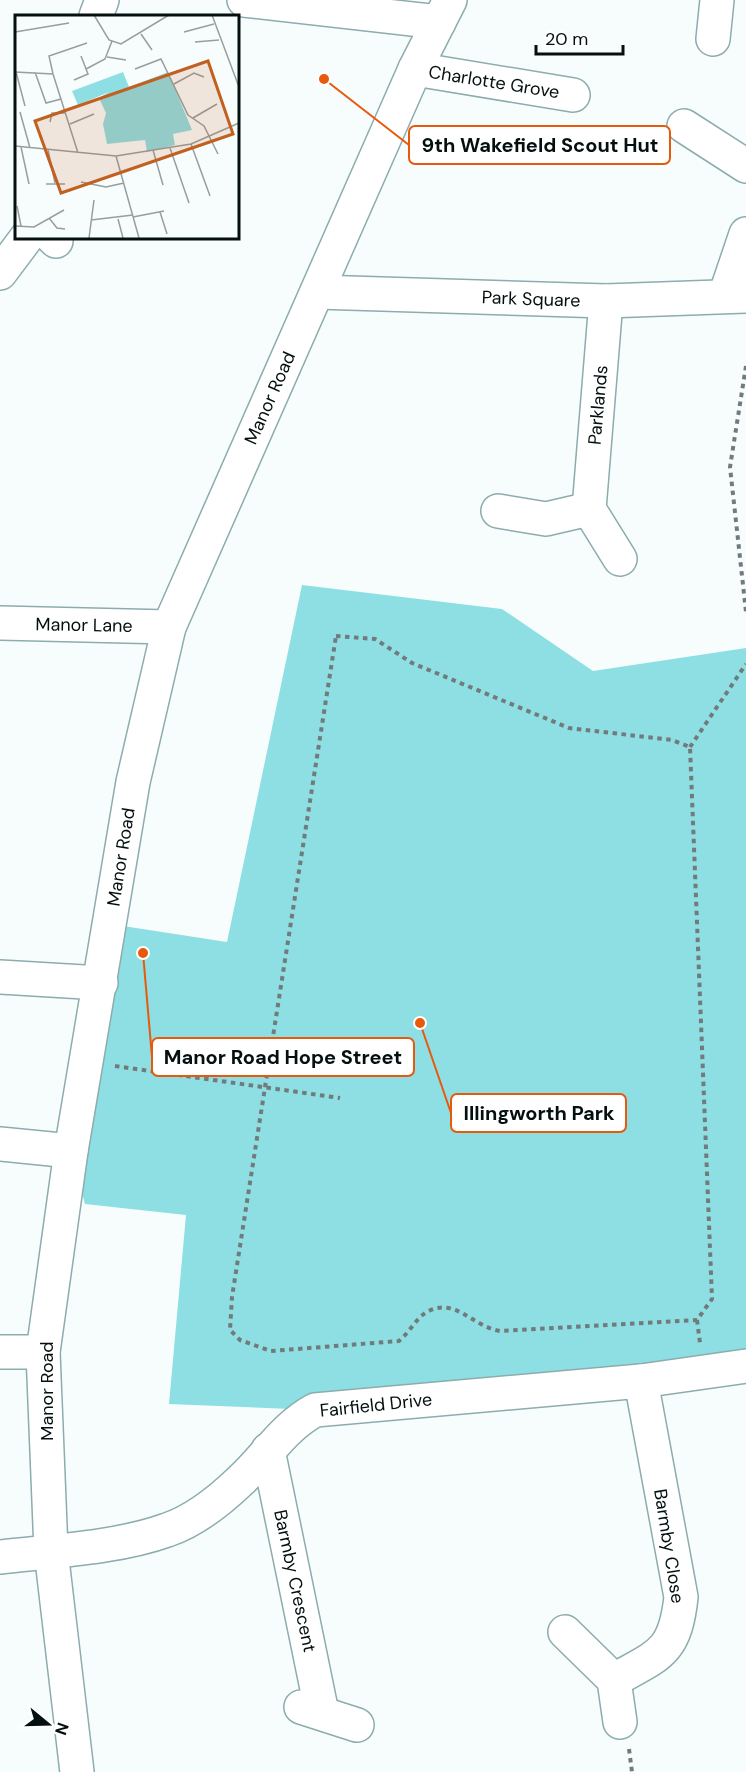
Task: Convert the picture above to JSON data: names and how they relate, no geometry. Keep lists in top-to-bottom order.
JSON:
{
  "streets": {
    "street": [
      "Charlotte Grove",
      "Park Square",
      "Manor Road",
      "Parklands",
      "Manor Lane",
      "Fairfield Drive",
      "Barmby Close",
      "Barmby Crescent"
    ]
  },
  "crossings": [
    ["Charlotte Grove", "Manor Road"],
    ["Park Square", "Manor Road"],
    ["Park Square", "Parklands"],
    ["Manor Road", "Manor Lane"],
    ["Manor Road", "Fairfield Drive"],
    ["Fairfield Drive", "Barmby Close"],
    ["Fairfield Drive", "Barmby Crescent"]
  ],
  "places": ["9th Wakefield Scout Hut", "Manor Road Hope Street", "Illingworth Park"],
  "scale_bar": "20 m",
  "north": "right"
}
